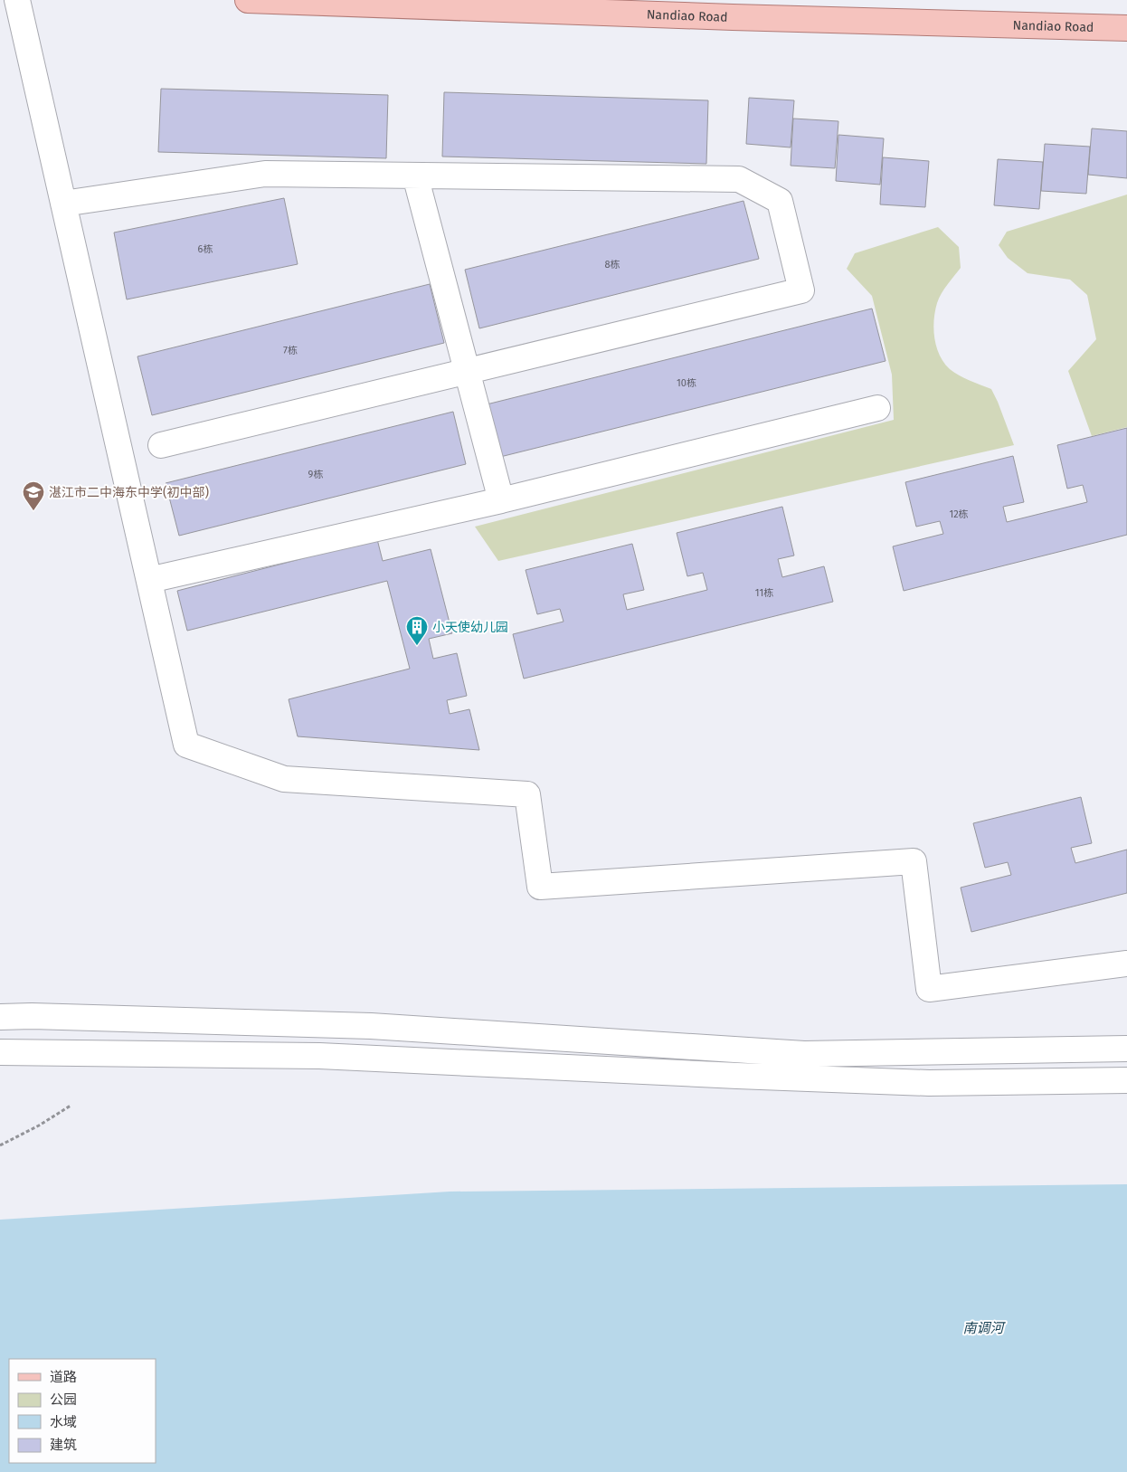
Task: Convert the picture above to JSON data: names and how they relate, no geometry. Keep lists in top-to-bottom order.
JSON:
{
  "streets": {
    "main road": ["Nandiao Road"]
  },
  "water": ["南调河"],
  "places": {
    "school or university": ["湛江市二中海东中学(初中部)"],
    "building": ["小天使幼儿园"]
  },
  "house_numbers": [
    "6栋",
    "8栋",
    "7栋",
    "10栋",
    "9栋",
    "12栋",
    "11栋"
  ],
  "legend": [
    "道路",
    "公园",
    "水域",
    "建筑"
  ]
}
